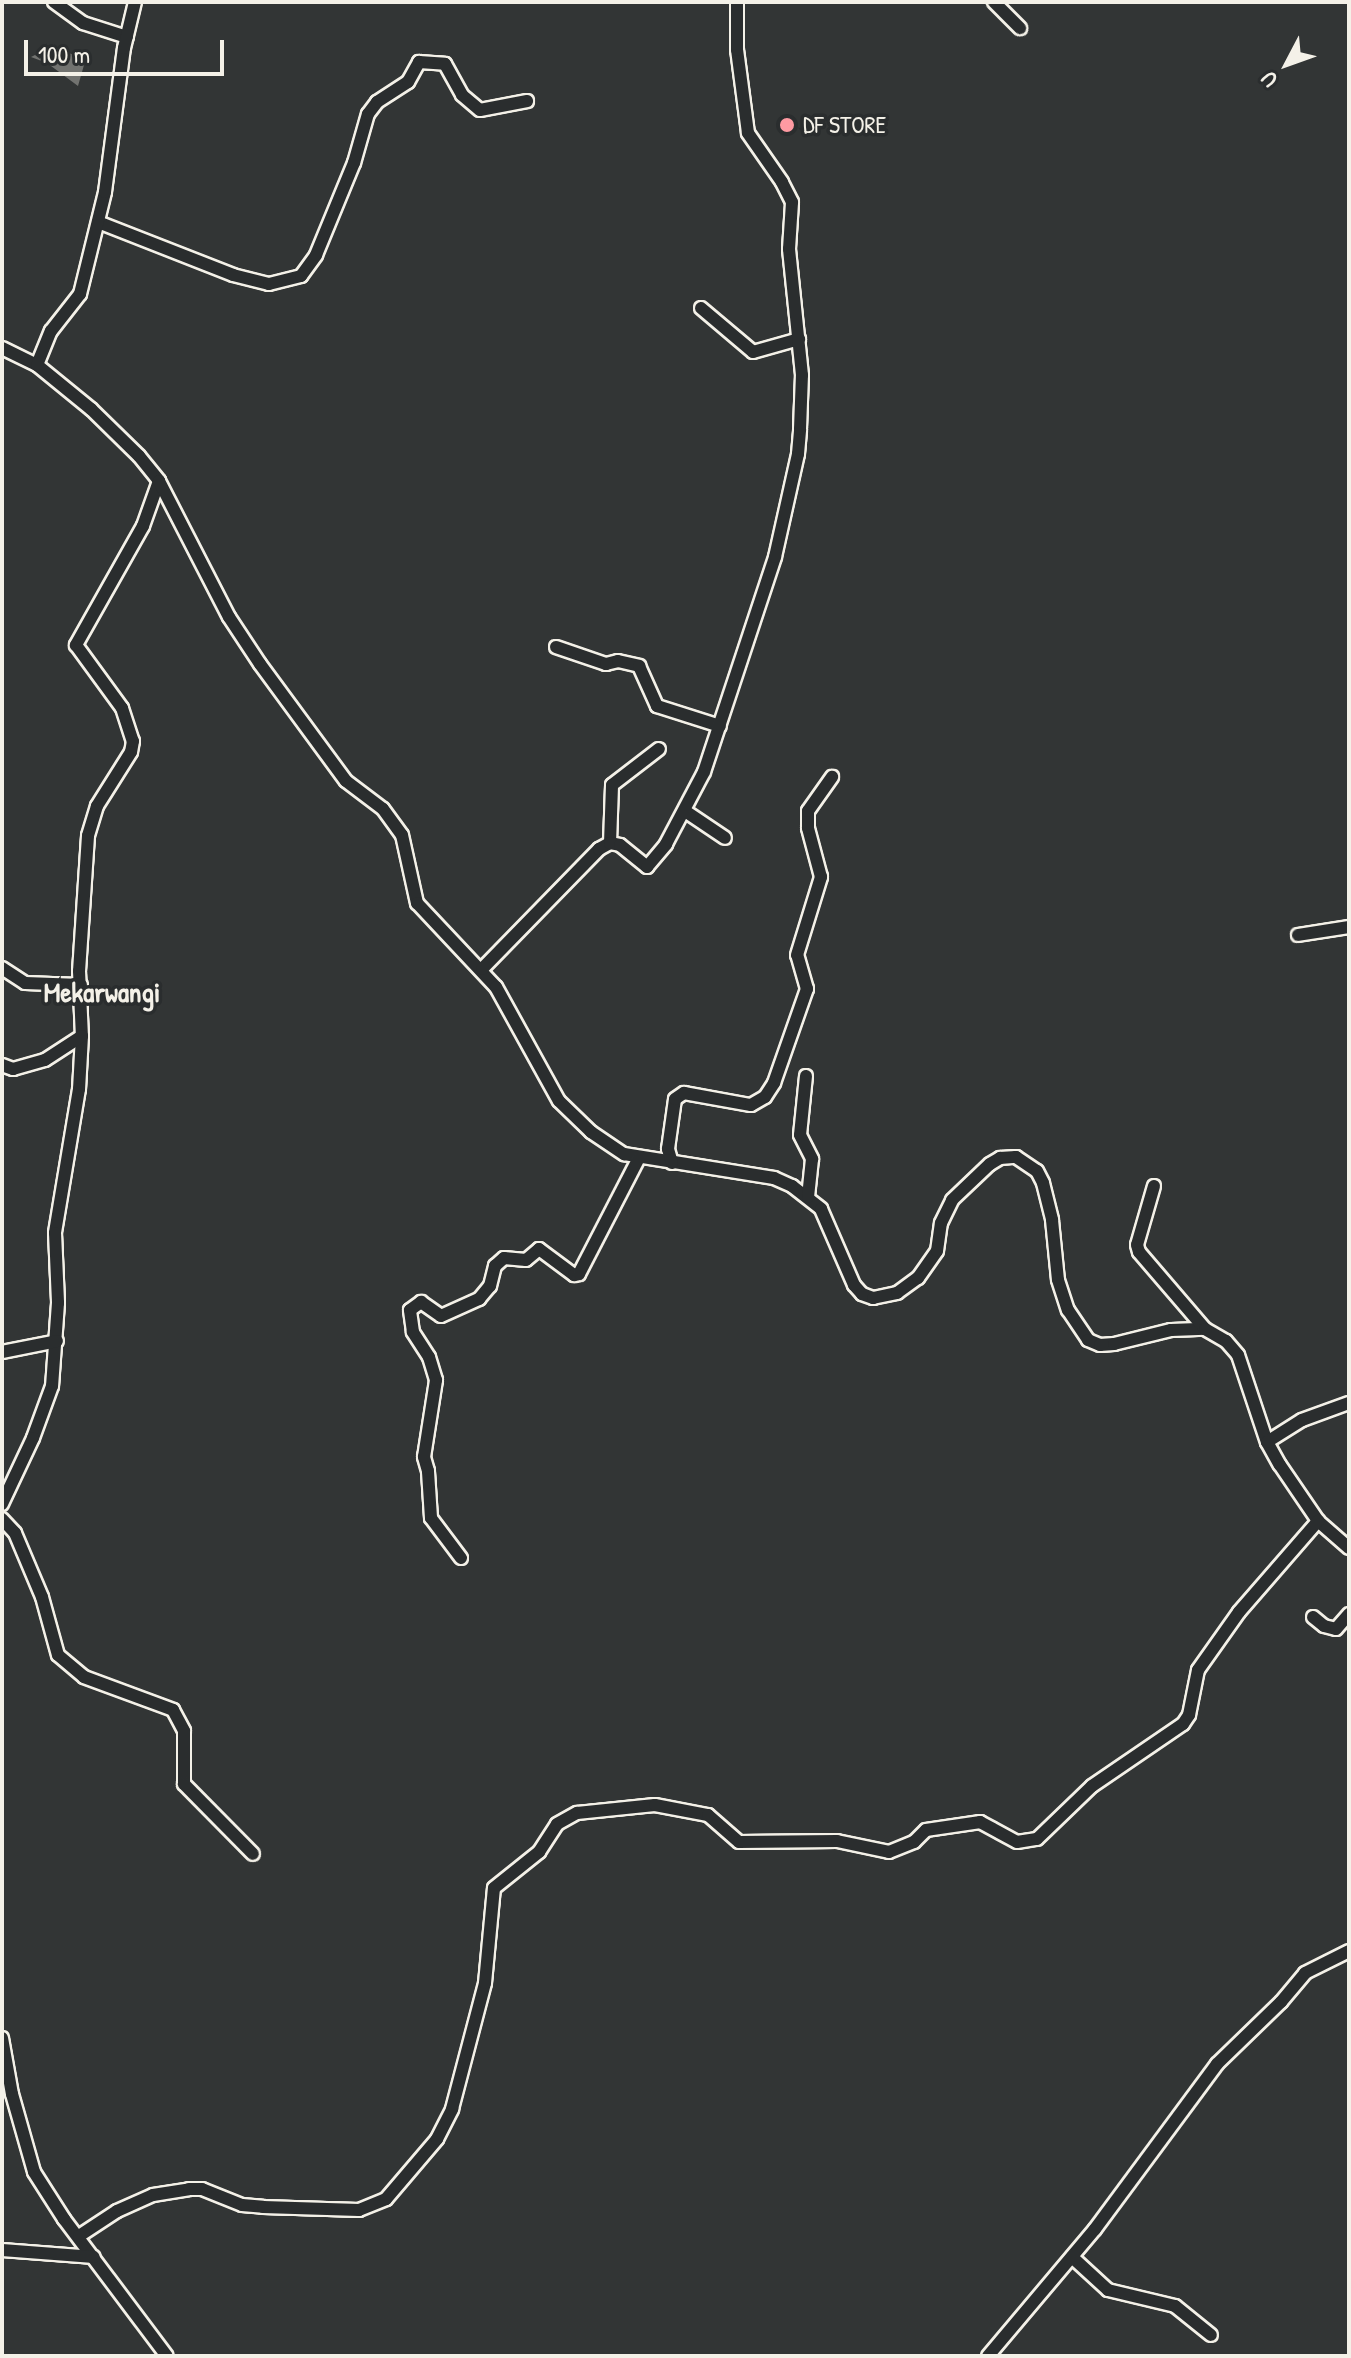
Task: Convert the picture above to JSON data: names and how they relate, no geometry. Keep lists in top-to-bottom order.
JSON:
{
  "districts": ["Mekarwangi"],
  "places": ["DF STORE"],
  "scale_bar": "100 m",
  "north": "bottom left"
}
